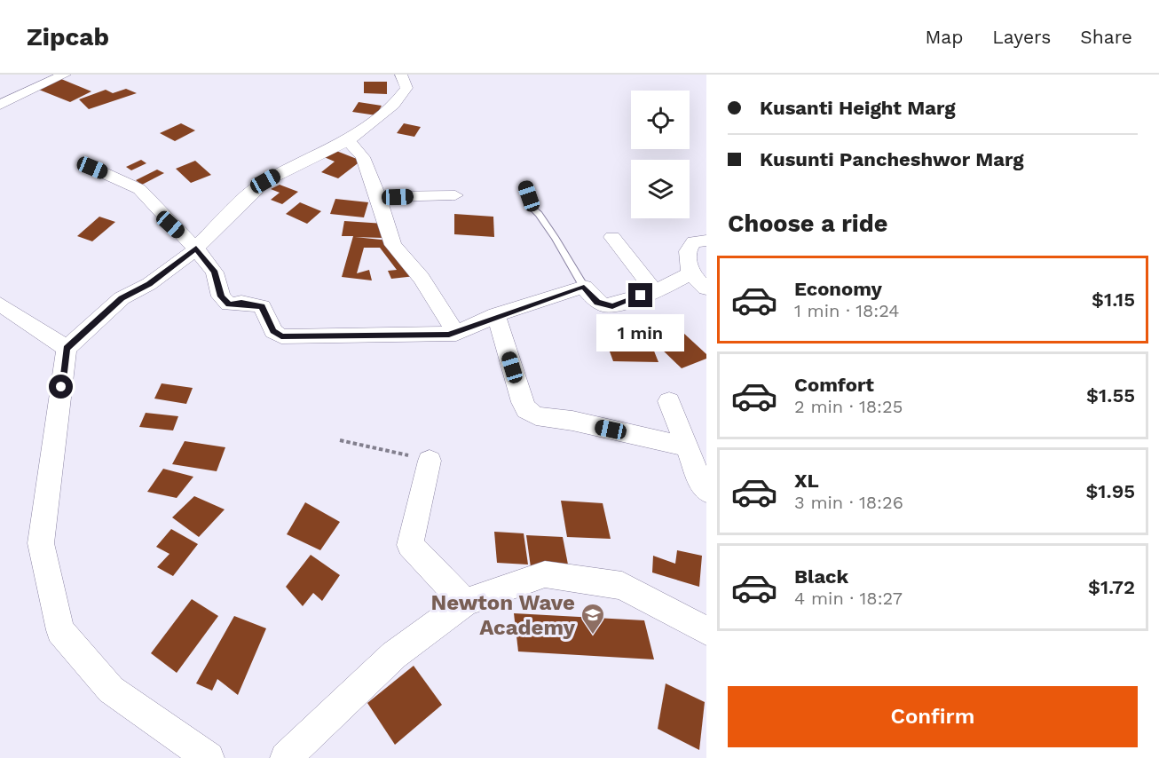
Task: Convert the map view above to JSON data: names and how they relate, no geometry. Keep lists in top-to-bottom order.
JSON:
{
  "places": {
    "school or university": ["Newton Wave Academy"]
  },
  "page": {
    "header": "Zipcab",
    "nav": ["Map", "Layers", "Share"],
    "banner": ["Kusanti Height Marg", "Kusunti Pancheshwor Marg"],
    "heading": "Choose a ride",
    "list": [
      {
        "name": "Economy",
        "note": "1 min · 18:24",
        "value": "$1.15"
      },
      {
        "name": "Comfort",
        "note": "2 min · 18:25",
        "value": "$1.55"
      },
      {
        "name": "XL",
        "note": "3 min · 18:26",
        "value": "$1.95"
      },
      {
        "name": "Black",
        "note": "4 min · 18:27",
        "value": "$1.72"
      }
    ],
    "bubble": "1 min",
    "buttons": "Confirm"
  }
}
